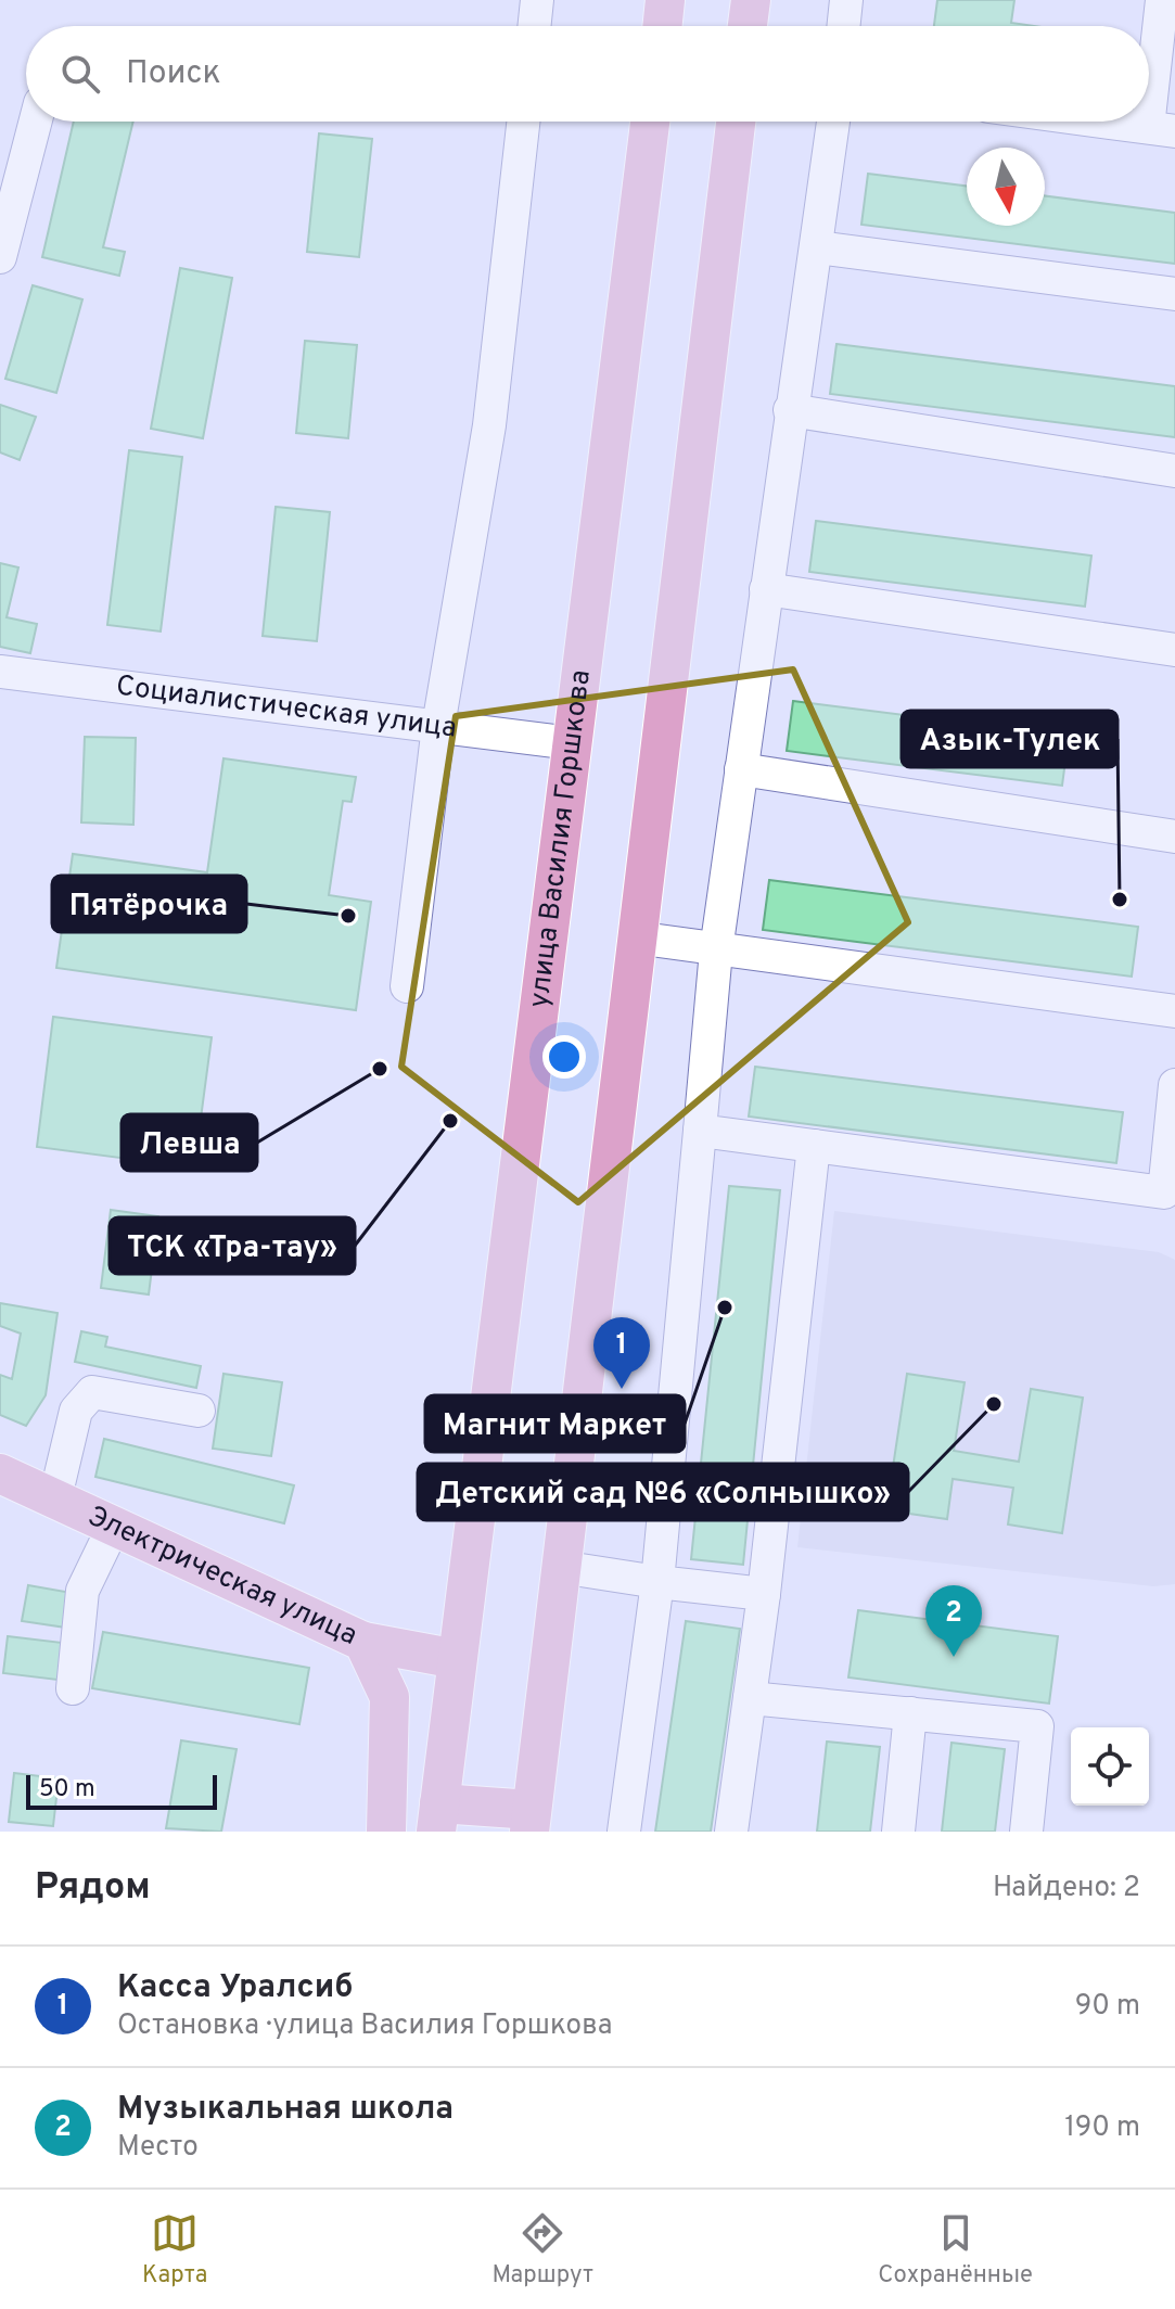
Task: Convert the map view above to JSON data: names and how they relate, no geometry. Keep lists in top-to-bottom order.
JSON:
{
  "streets": {
    "main road": ["улица Василия Горшкова", "Электрическая улица"],
    "street": ["Социалистическая улица"]
  },
  "crossings": [
    ["Социалистическая улица", "улица Василия Горшкова"]
  ],
  "places": [
    "Азык-Тулек",
    "Пятёрочка",
    "Левша",
    "ТСК «Тра-тау»",
    "Магнит Маркет",
    "Детский сад №6 «Солнышко»"
  ],
  "scale_bar": "50 m",
  "north": "bottom",
  "page": {
    "search": "Поиск",
    "pins": ["1", "2"],
    "scale": "50 m",
    "heading": ["Рядом", "Найдено: 2"],
    "list": [
      {
        "mark": "1",
        "name": "Касса Уралсиб",
        "note": "Остановка · улица Василия Горшкова",
        "value": "90 m"
      },
      {
        "mark": "2",
        "name": "Музыкальная школа",
        "note": "Место",
        "value": "190 m"
      }
    ],
    "nav": ["Карта", "Маршрут", "Сохранённые"]
  }
}
